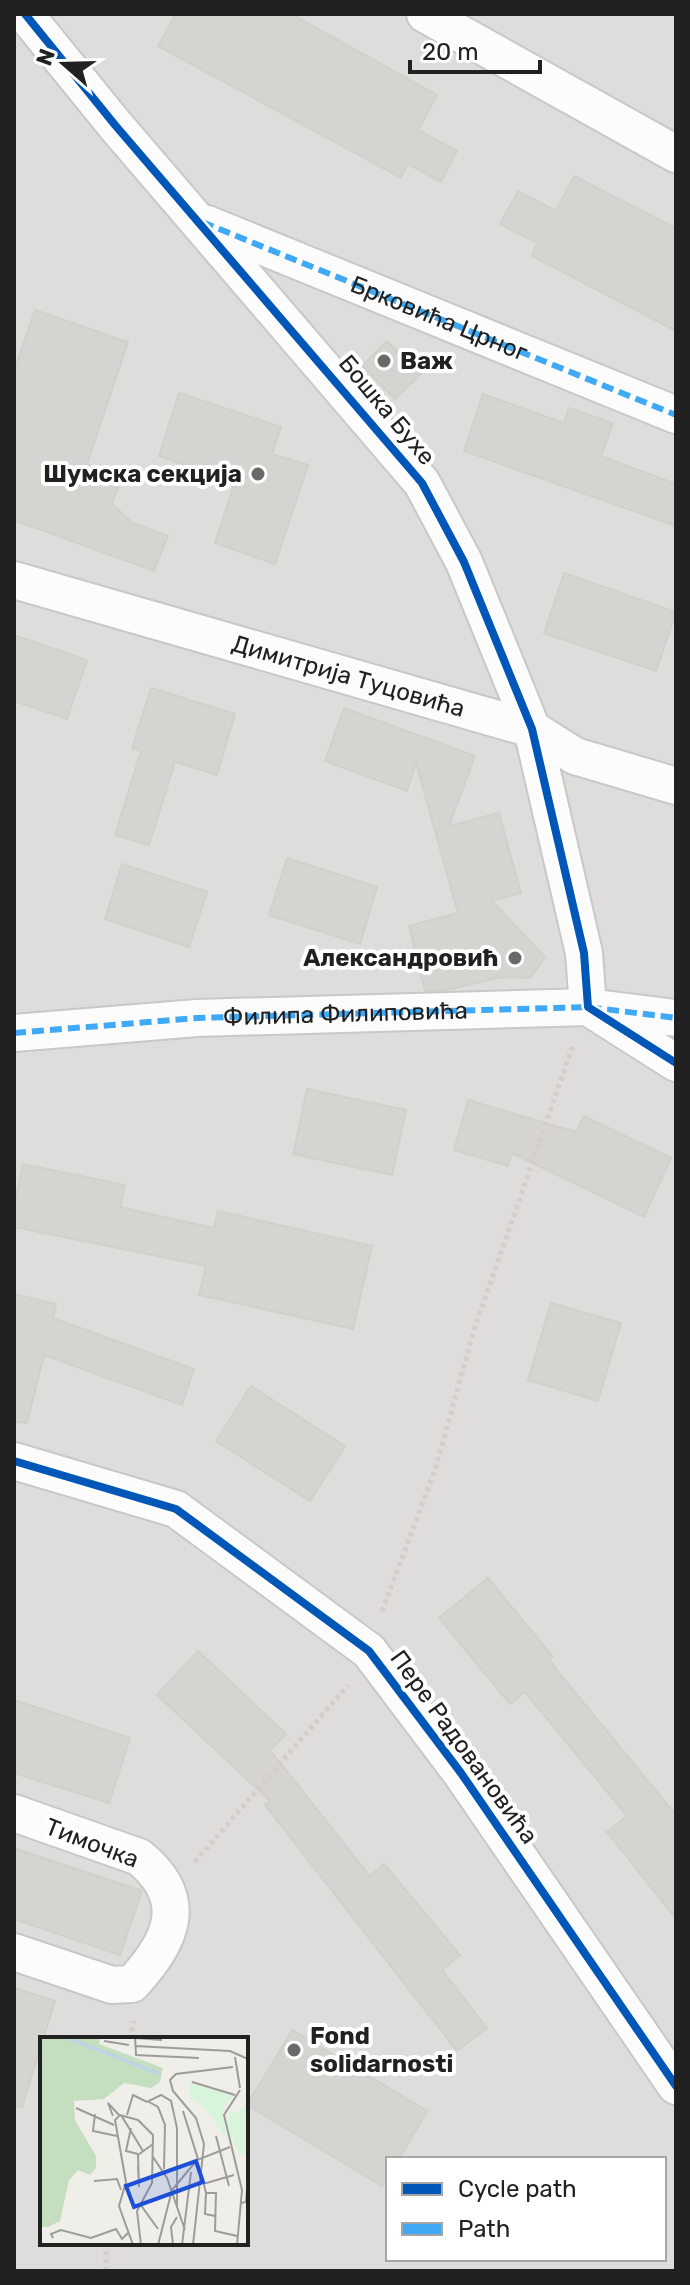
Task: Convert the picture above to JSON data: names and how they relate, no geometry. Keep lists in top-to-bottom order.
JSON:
{
  "streets": {
    "street": [
      "Брковића Црног",
      "Бошка Бухе",
      "Димитрија Туцовића",
      "Филипа Филиповића",
      "Пере Радовановића",
      "Тимочка"
    ]
  },
  "crossings": [
    ["Брковића Црног", "Бошка Бухе"],
    ["Бошка Бухе", "Димитрија Туцовића"],
    ["Бошка Бухе", "Филипа Филиповића"]
  ],
  "places": [
    "Важ",
    "Шумска секција",
    "Александровић",
    "Fond solidarnosti"
  ],
  "legend": ["Cycle path", "Path"],
  "scale_bar": "20 m",
  "north": "left"
}
